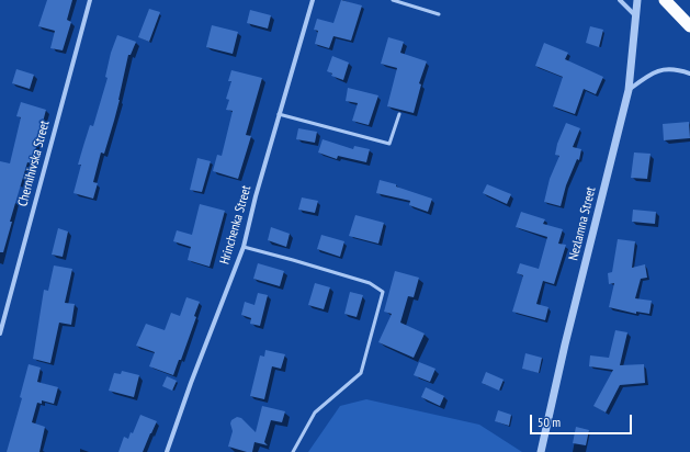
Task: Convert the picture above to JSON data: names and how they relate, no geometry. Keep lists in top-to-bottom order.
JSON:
{
  "streets": {
    "street": ["Chernihivska Street", "Nezlamna Street", "Hrinchenka Street"]
  },
  "scale_bar": "50 m"
}
